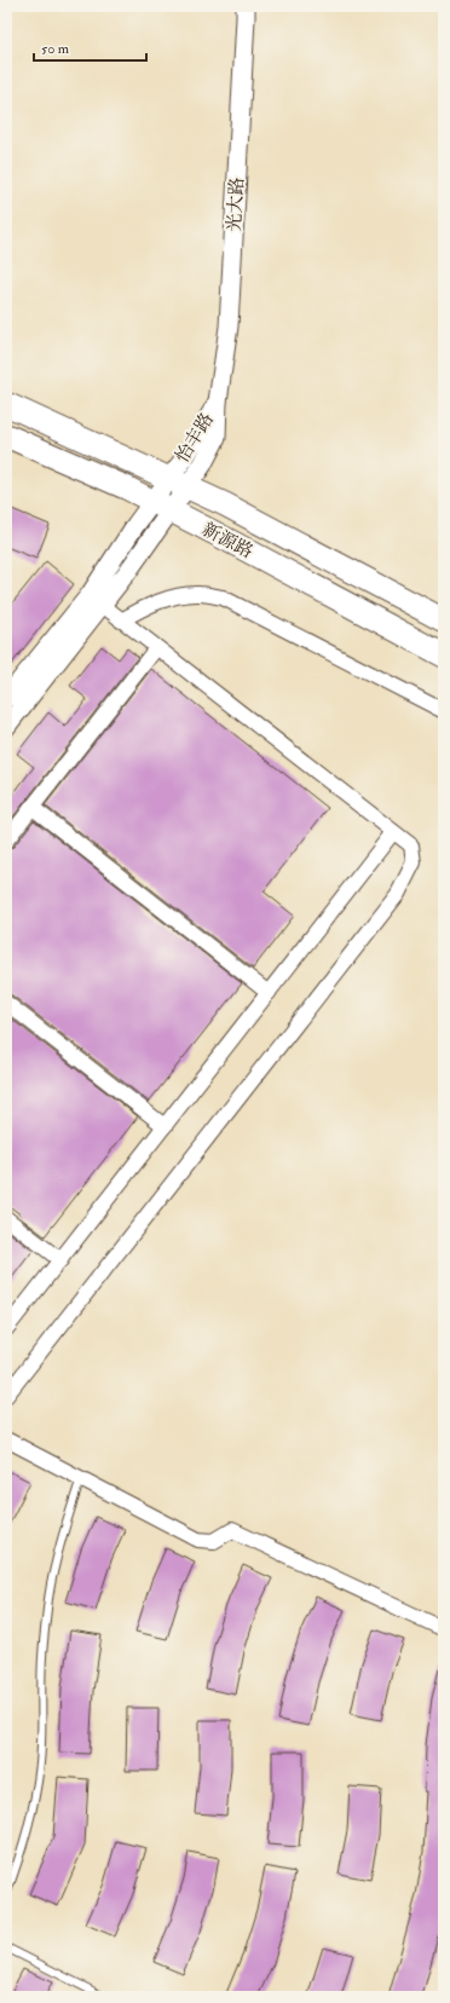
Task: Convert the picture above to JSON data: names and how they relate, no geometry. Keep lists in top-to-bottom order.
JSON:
{
  "streets": {
    "main road": ["新源路"],
    "street": ["光大路", "怡丰路"]
  },
  "crossings": [
    ["光大路", "怡丰路"],
    ["怡丰路", "新源路"]
  ],
  "scale_bar": "50 m"
}
